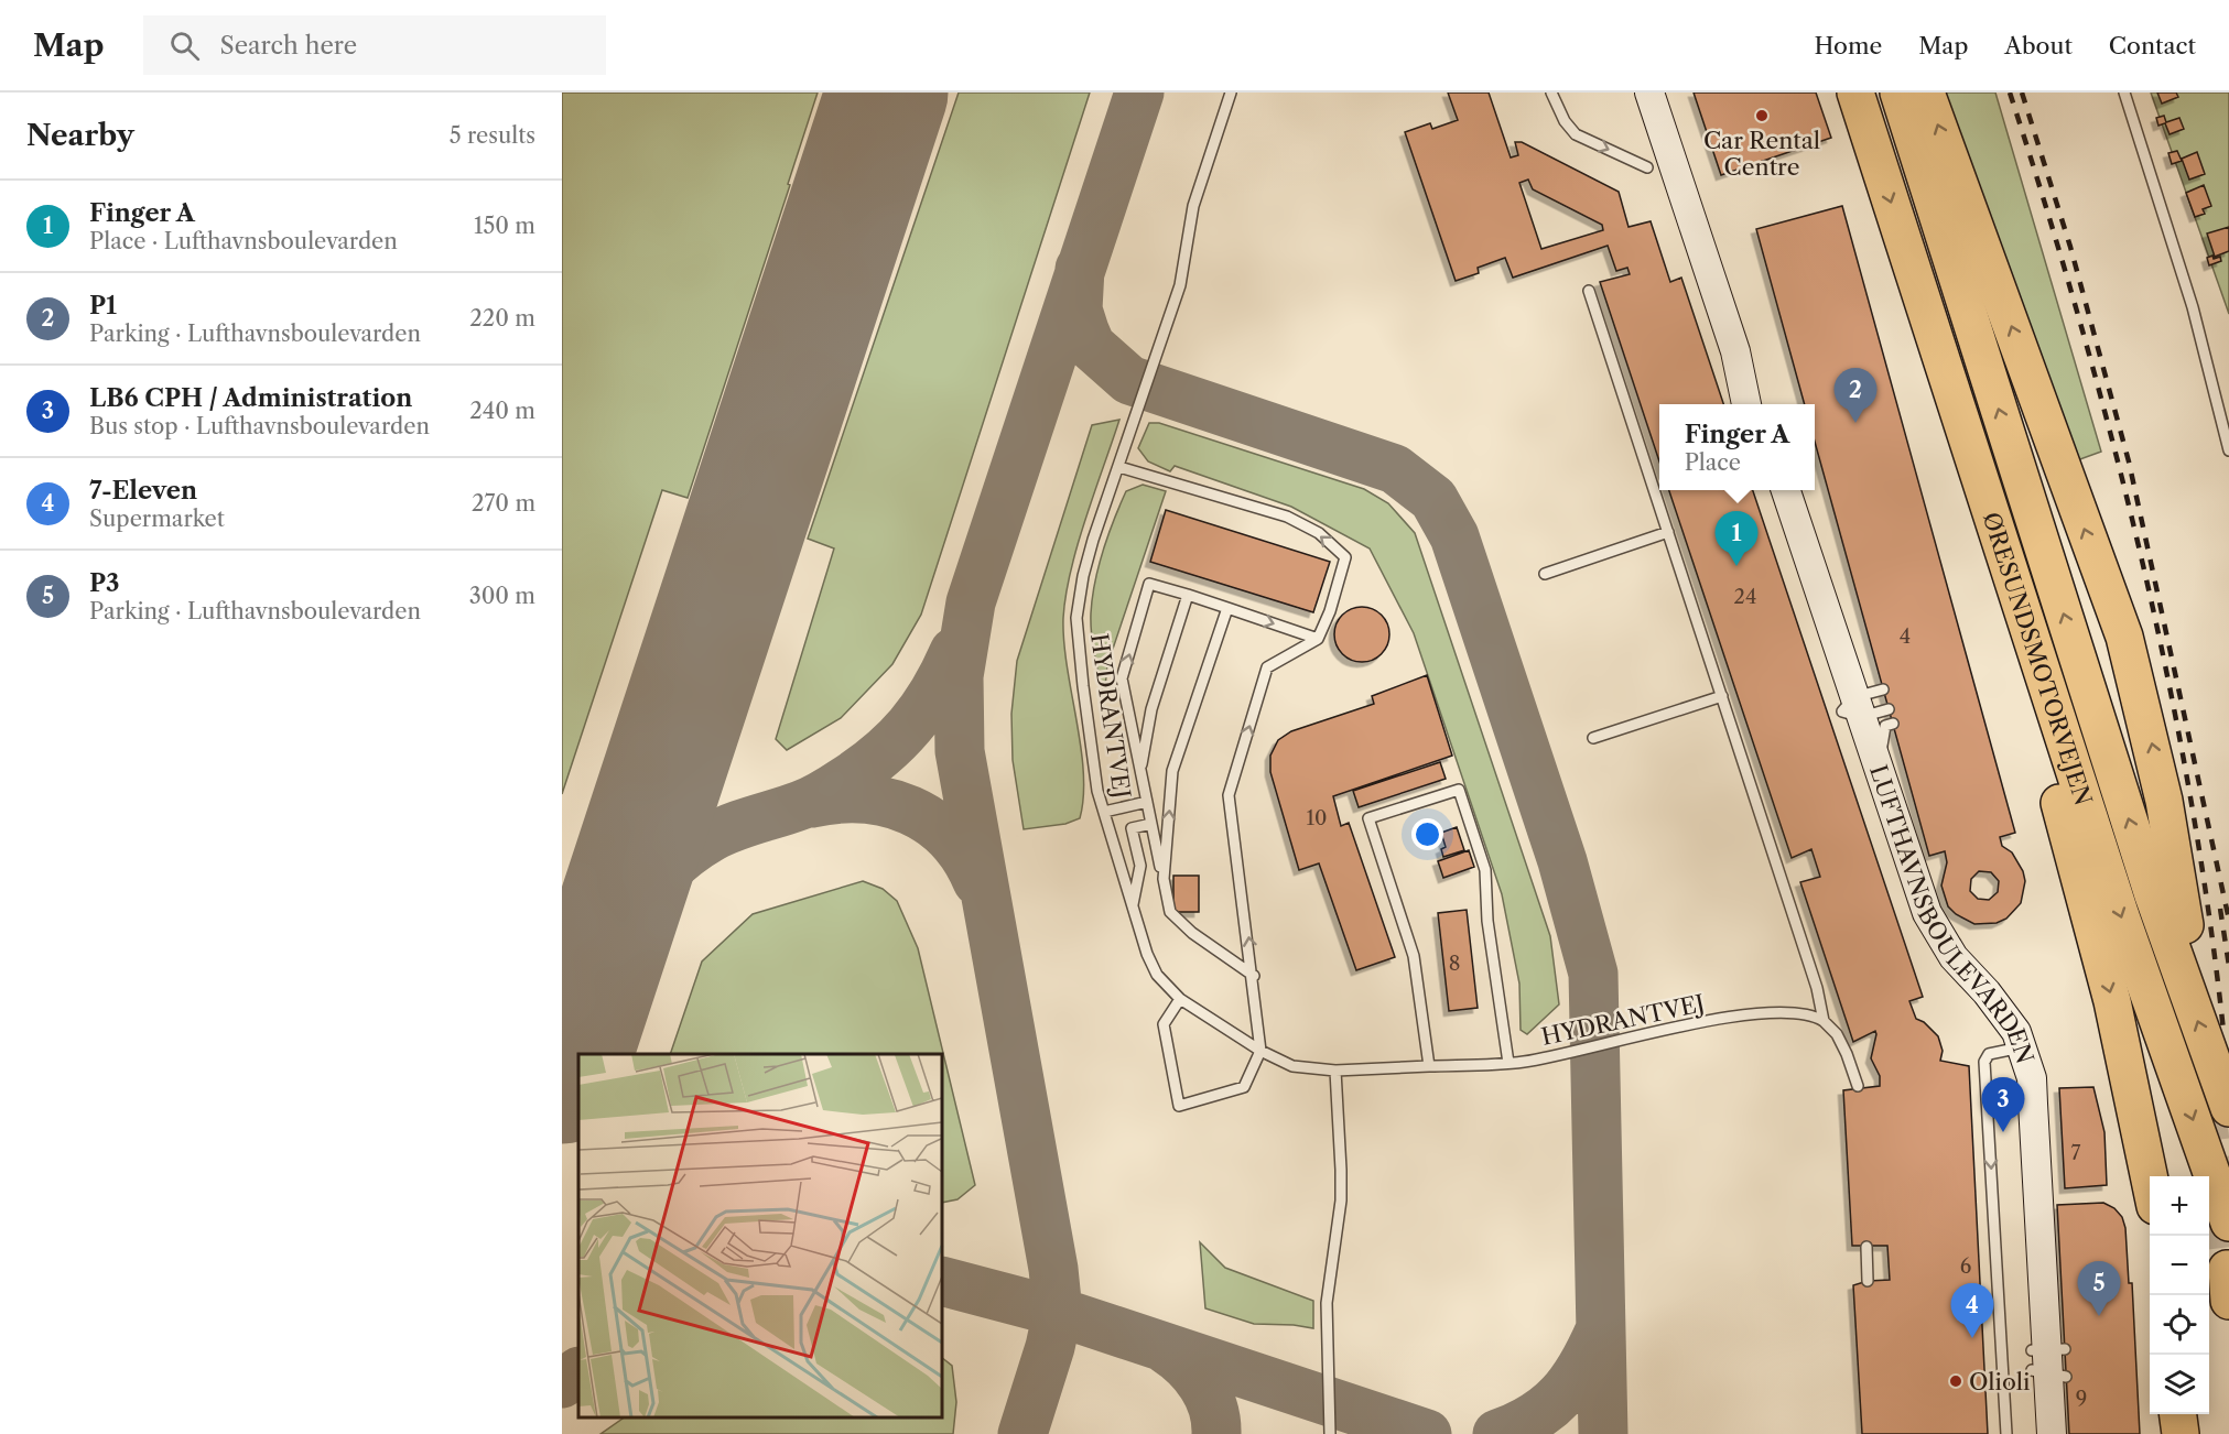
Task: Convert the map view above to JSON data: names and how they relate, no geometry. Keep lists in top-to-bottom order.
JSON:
{
  "streets": {
    "highway": ["ØRESUNDSMOTORVEJEN"],
    "street": ["LUFTHAVNSBOULEVARDEN"],
    "lane": ["HYDRANTVEJ"]
  },
  "places": ["Car Rental Centre", "Olioli"],
  "house_numbers": [
    "24",
    "4",
    "10",
    "8",
    "7",
    "6",
    "9"
  ],
  "page": {
    "header": "Map",
    "search": "Search here",
    "nav": [
      "Home",
      "Map",
      "About",
      "Contact"
    ],
    "heading": ["Nearby", "5 results"],
    "list": [
      {
        "mark": "1",
        "name": "Finger A",
        "note": "Place · Lufthavnsboulevarden",
        "value": "150 m"
      },
      {
        "mark": "2",
        "name": "P1",
        "note": "Parking · Lufthavnsboulevarden",
        "value": "220 m"
      },
      {
        "mark": "3",
        "name": "LB6 CPH / Administration",
        "note": "Bus stop · Lufthavnsboulevarden",
        "value": "240 m"
      },
      {
        "mark": "4",
        "name": "7-Eleven",
        "note": "Supermarket",
        "value": "270 m"
      },
      {
        "mark": "5",
        "name": "P3",
        "note": "Parking · Lufthavnsboulevarden",
        "value": "300 m"
      }
    ],
    "pins": [
      "2",
      "1",
      "3",
      "5",
      "4"
    ],
    "popup": ["Finger A", "Place"],
    "map_buttons": ["+", "−"]
  }
}
